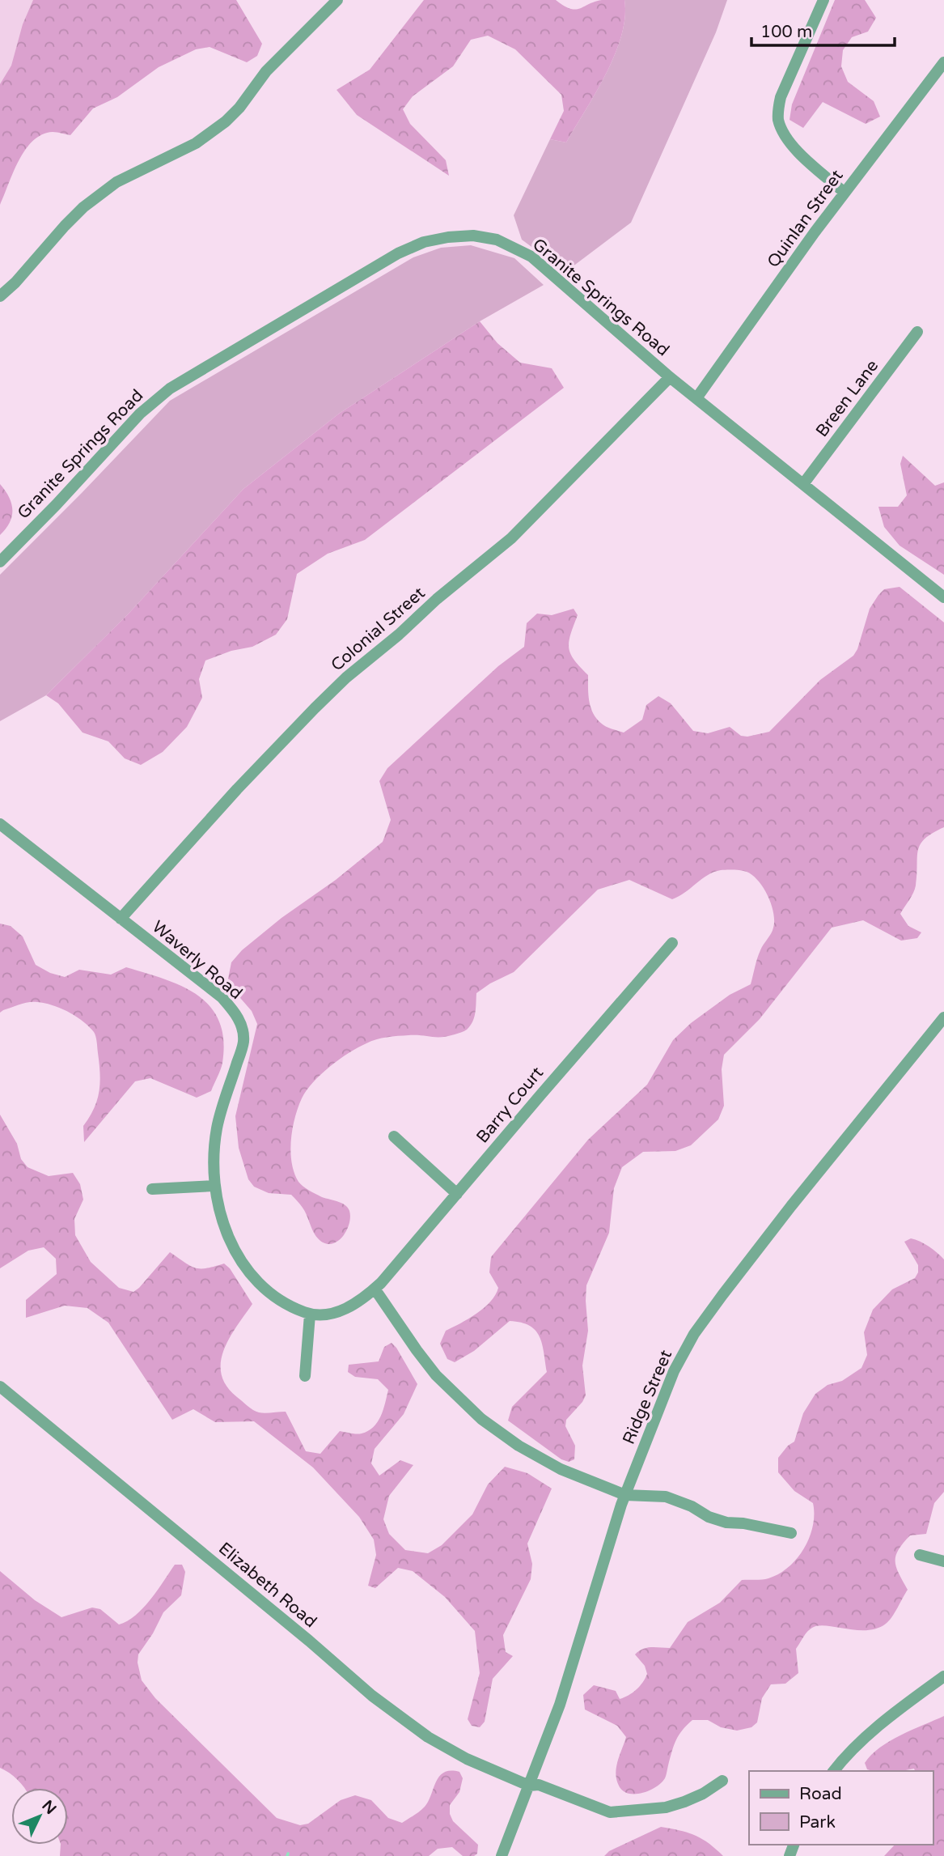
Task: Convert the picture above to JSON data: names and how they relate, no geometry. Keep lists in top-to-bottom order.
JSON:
{
  "streets": {
    "street": [
      "Quinlan Street",
      "Granite Springs Road",
      "Breen Lane",
      "Colonial Street",
      "Waverly Road",
      "Barry Court",
      "Ridge Street",
      "Elizabeth Road"
    ]
  },
  "crossings": [
    ["Quinlan Street", "Granite Springs Road"],
    ["Granite Springs Road", "Breen Lane"],
    ["Granite Springs Road", "Colonial Street"],
    ["Colonial Street", "Waverly Road"],
    ["Ridge Street", "Elizabeth Road"]
  ],
  "legend": ["Road", "Park"],
  "scale_bar": "100 m",
  "north": "top right"
}
